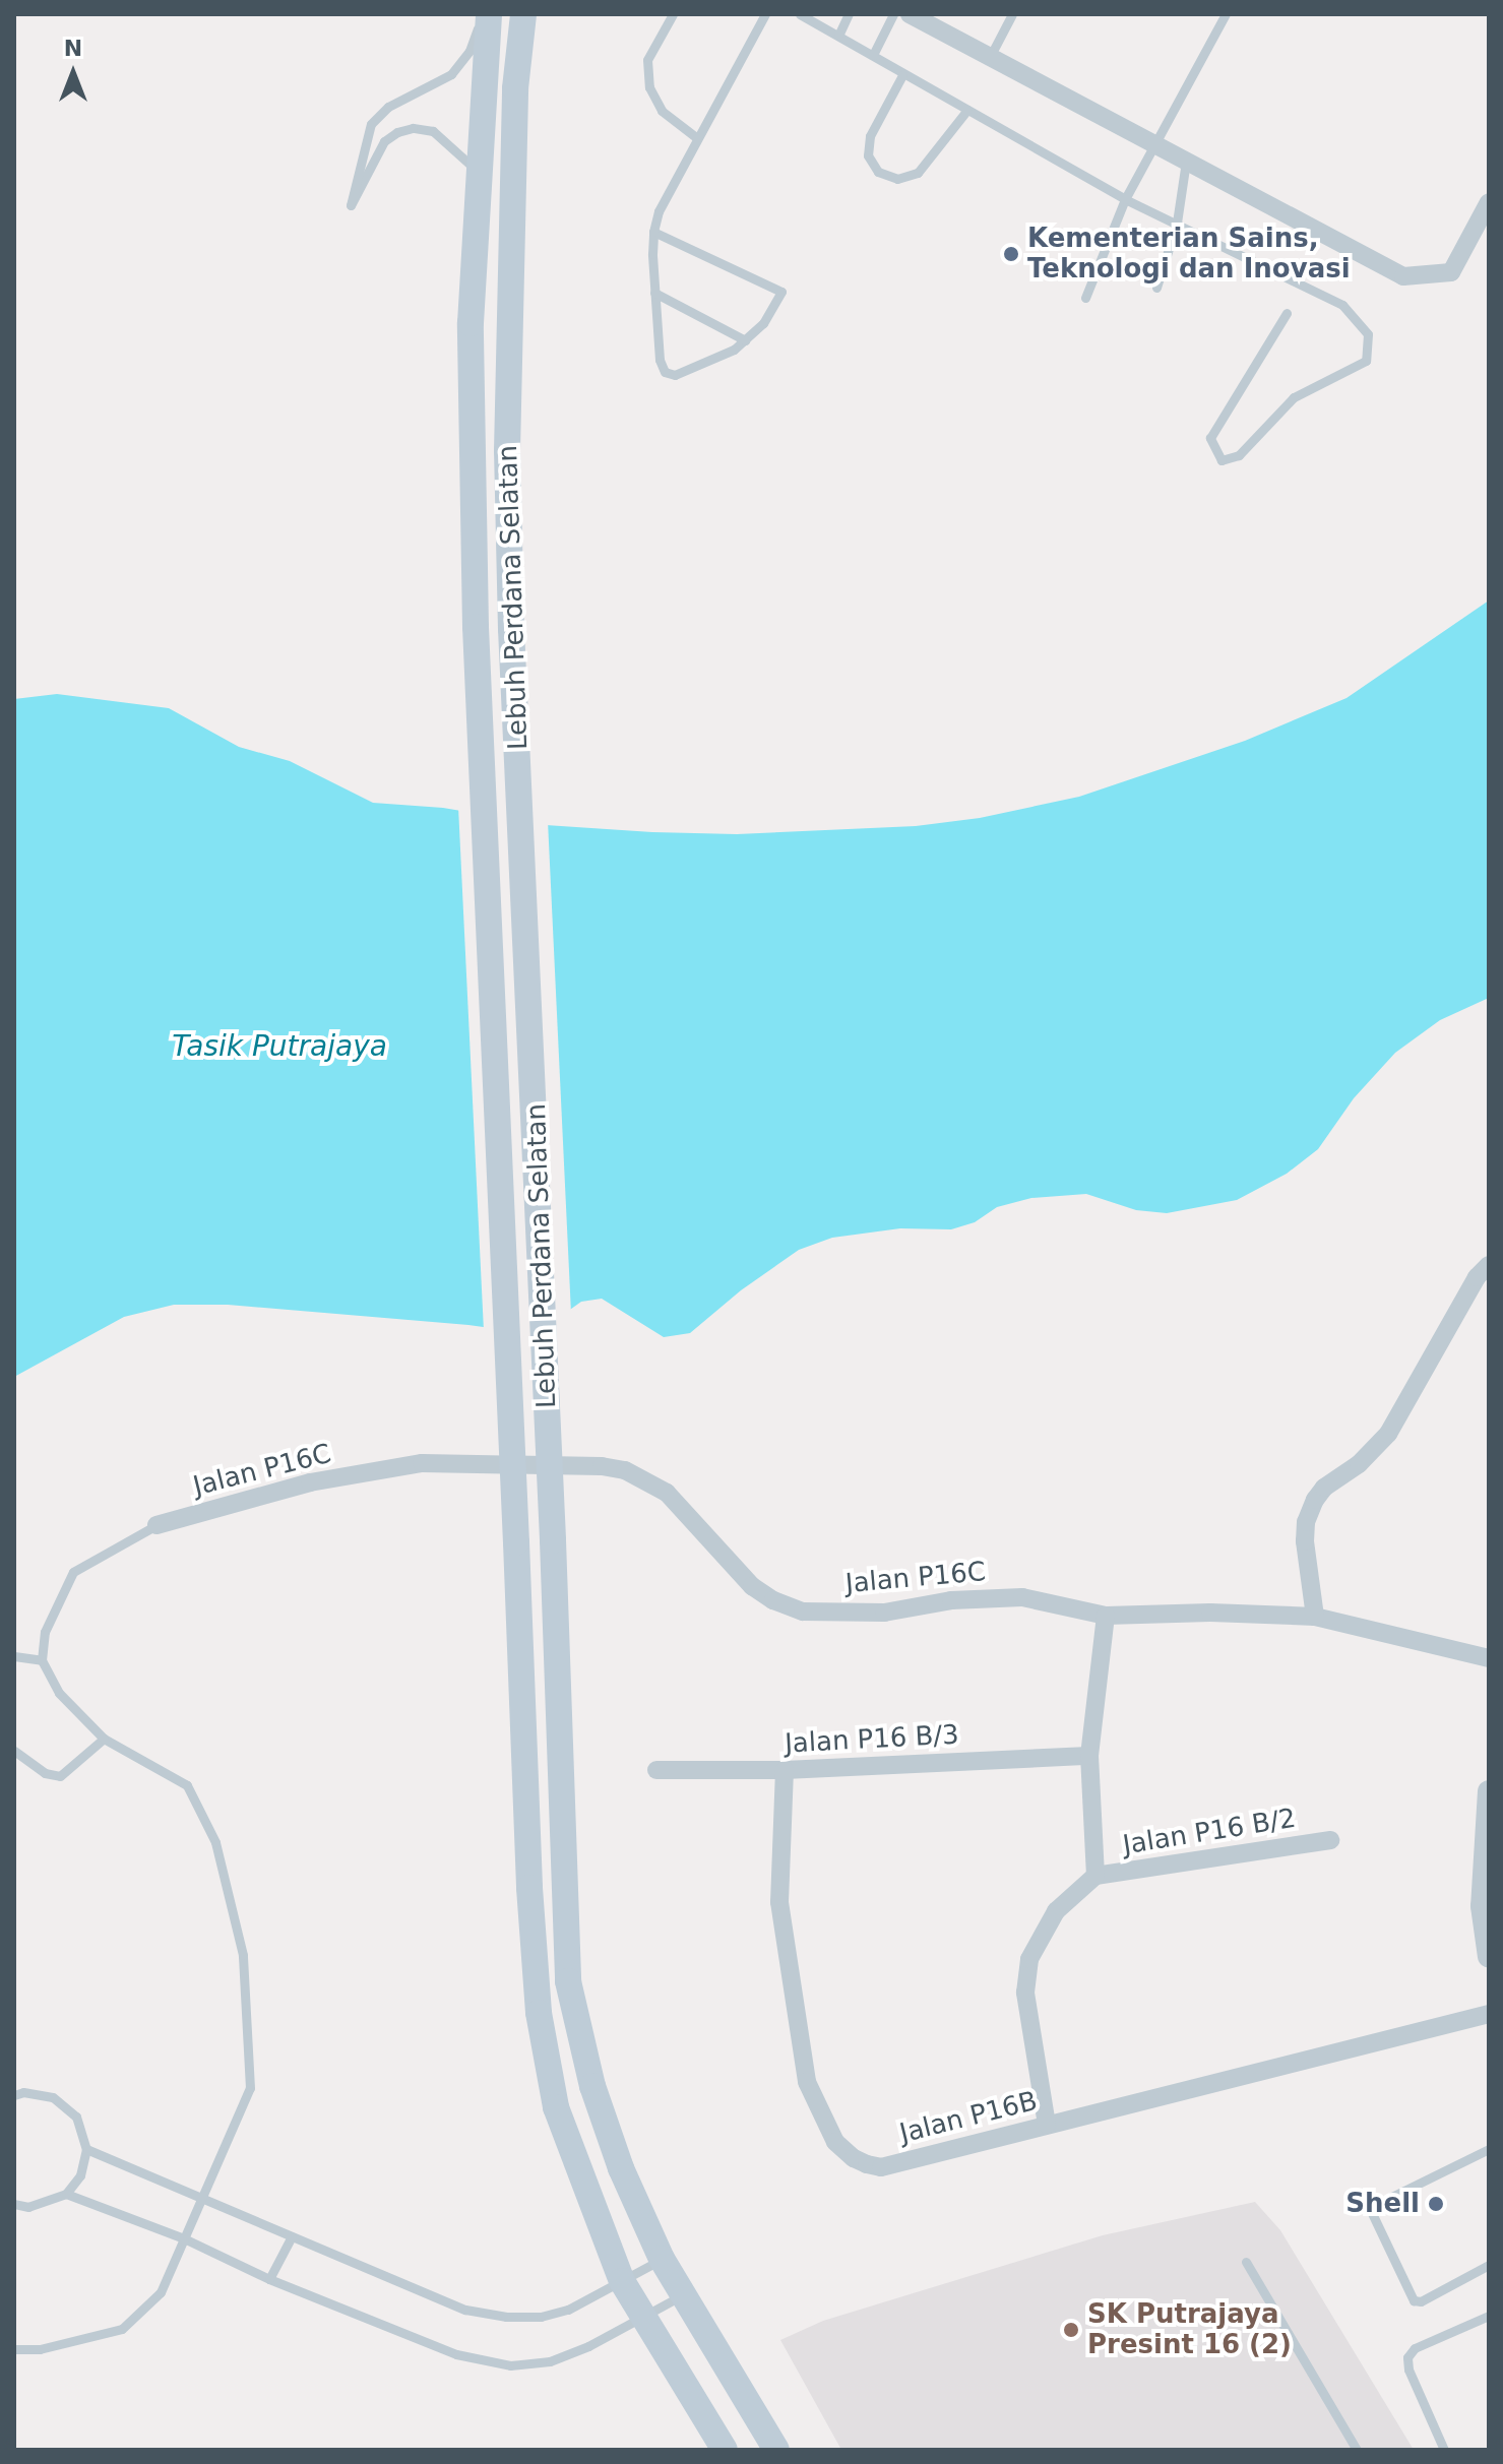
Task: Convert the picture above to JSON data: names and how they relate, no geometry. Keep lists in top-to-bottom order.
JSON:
{
  "streets": {
    "main road": ["Lebuh Perdana Selatan"],
    "street": [
      "Jalan P16C",
      "Jalan P16 B/3",
      "Jalan P16 B/2",
      "Jalan P16B"
    ]
  },
  "crossings": [
    ["Jalan P16 B/3", "Jalan P16B"]
  ],
  "water": ["Tasik Putrajaya"],
  "places": ["Kementerian Sains, Teknologi dan Inovasi", "Shell", "SK Putrajaya Presint 16 (2)"],
  "north": "top"
}
